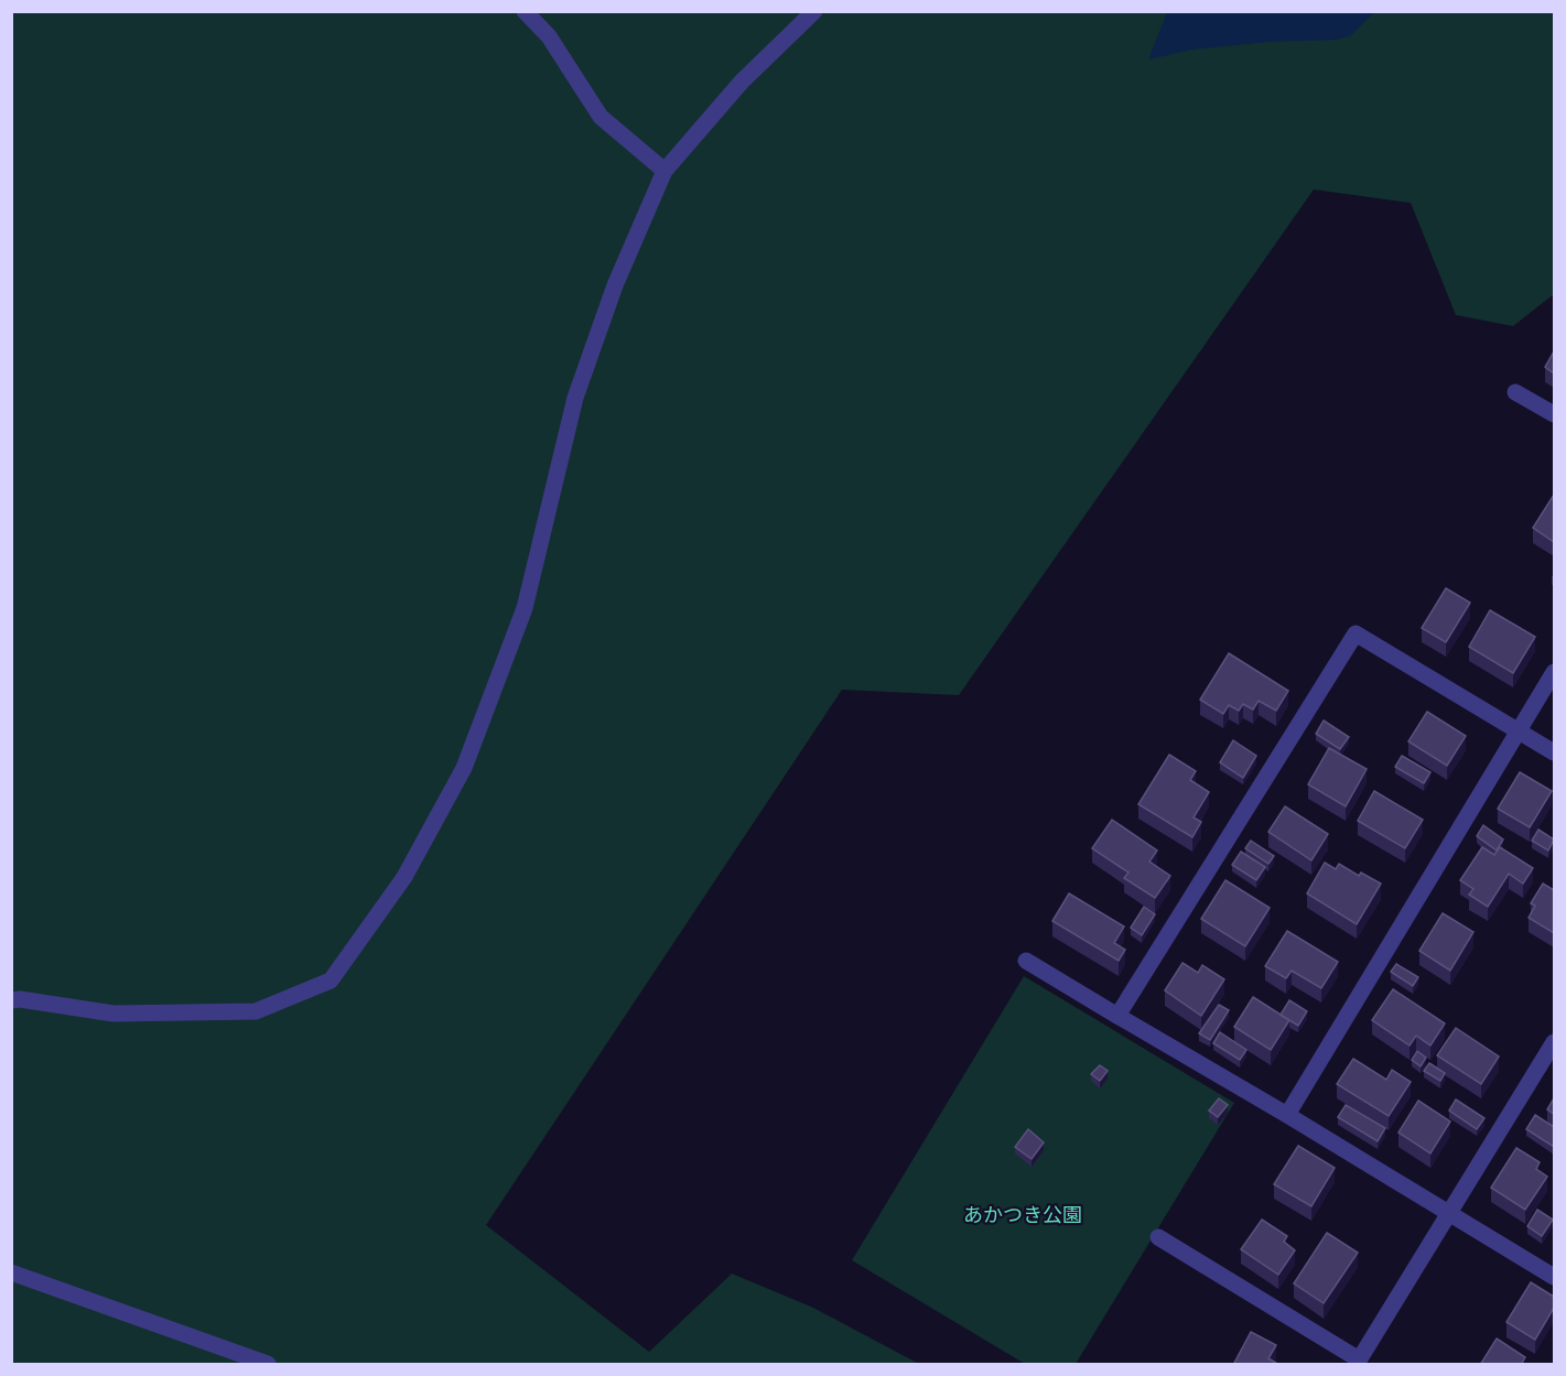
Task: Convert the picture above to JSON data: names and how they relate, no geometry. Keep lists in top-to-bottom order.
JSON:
{
  "parks": ["あかつき公園"]
}
